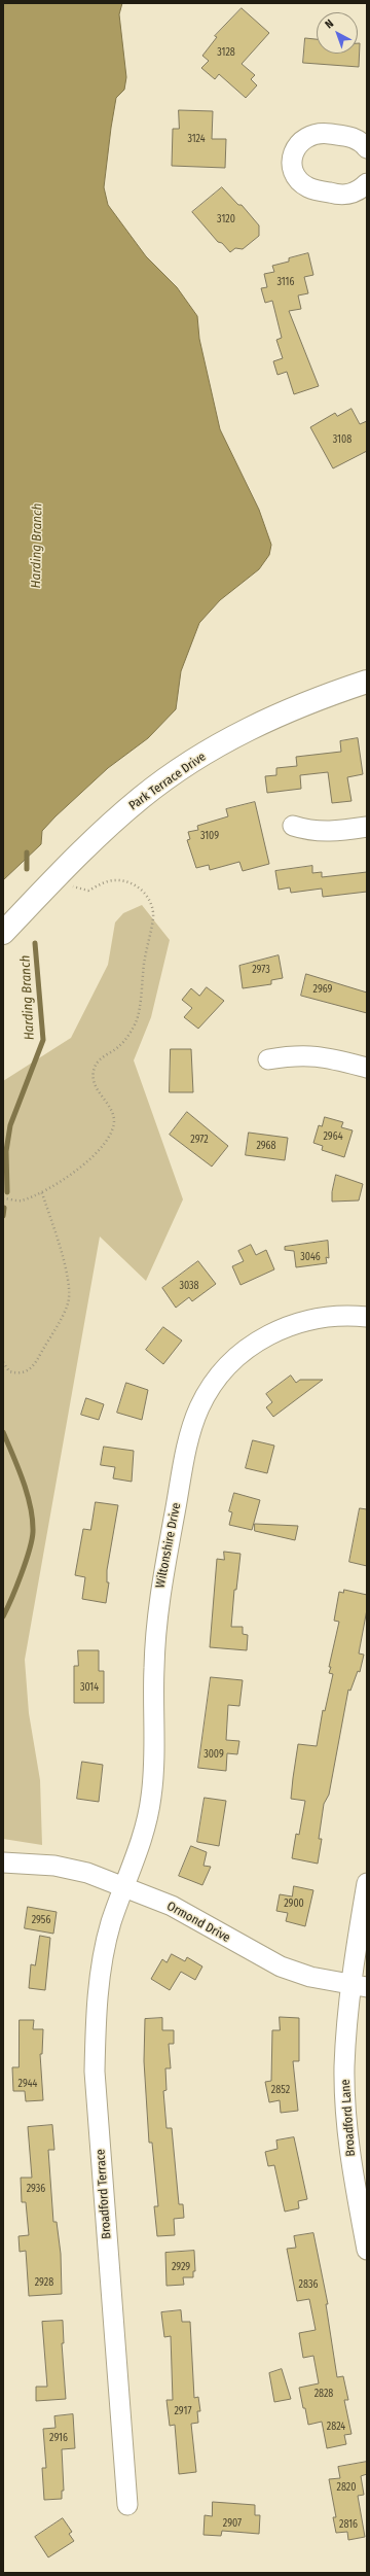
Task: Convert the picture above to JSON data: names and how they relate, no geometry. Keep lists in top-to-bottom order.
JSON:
{
  "streets": {
    "street": [
      "Park Terrace Drive",
      "Wiltonshire Drive",
      "Ormond Drive",
      "Broadford Lane",
      "Broadford Terrace"
    ]
  },
  "crossings": [
    ["Wiltonshire Drive", "Ormond Drive"],
    ["Wiltonshire Drive", "Broadford Terrace"],
    ["Ormond Drive", "Broadford Lane"],
    ["Ormond Drive", "Broadford Terrace"]
  ],
  "water": ["Harding Branch"],
  "house_numbers": [
    "3128",
    "3124",
    "3120",
    "3116",
    "3108",
    "3109",
    "2973",
    "2969",
    "2964",
    "2972",
    "2968",
    "3046",
    "3038",
    "3014",
    "3009",
    "2900",
    "2956",
    "2944",
    "2852",
    "2936",
    "2929",
    "2928",
    "2836",
    "2828",
    "2917",
    "2824",
    "2916",
    "2820",
    "2907",
    "2816"
  ],
  "north": "top left"
}
